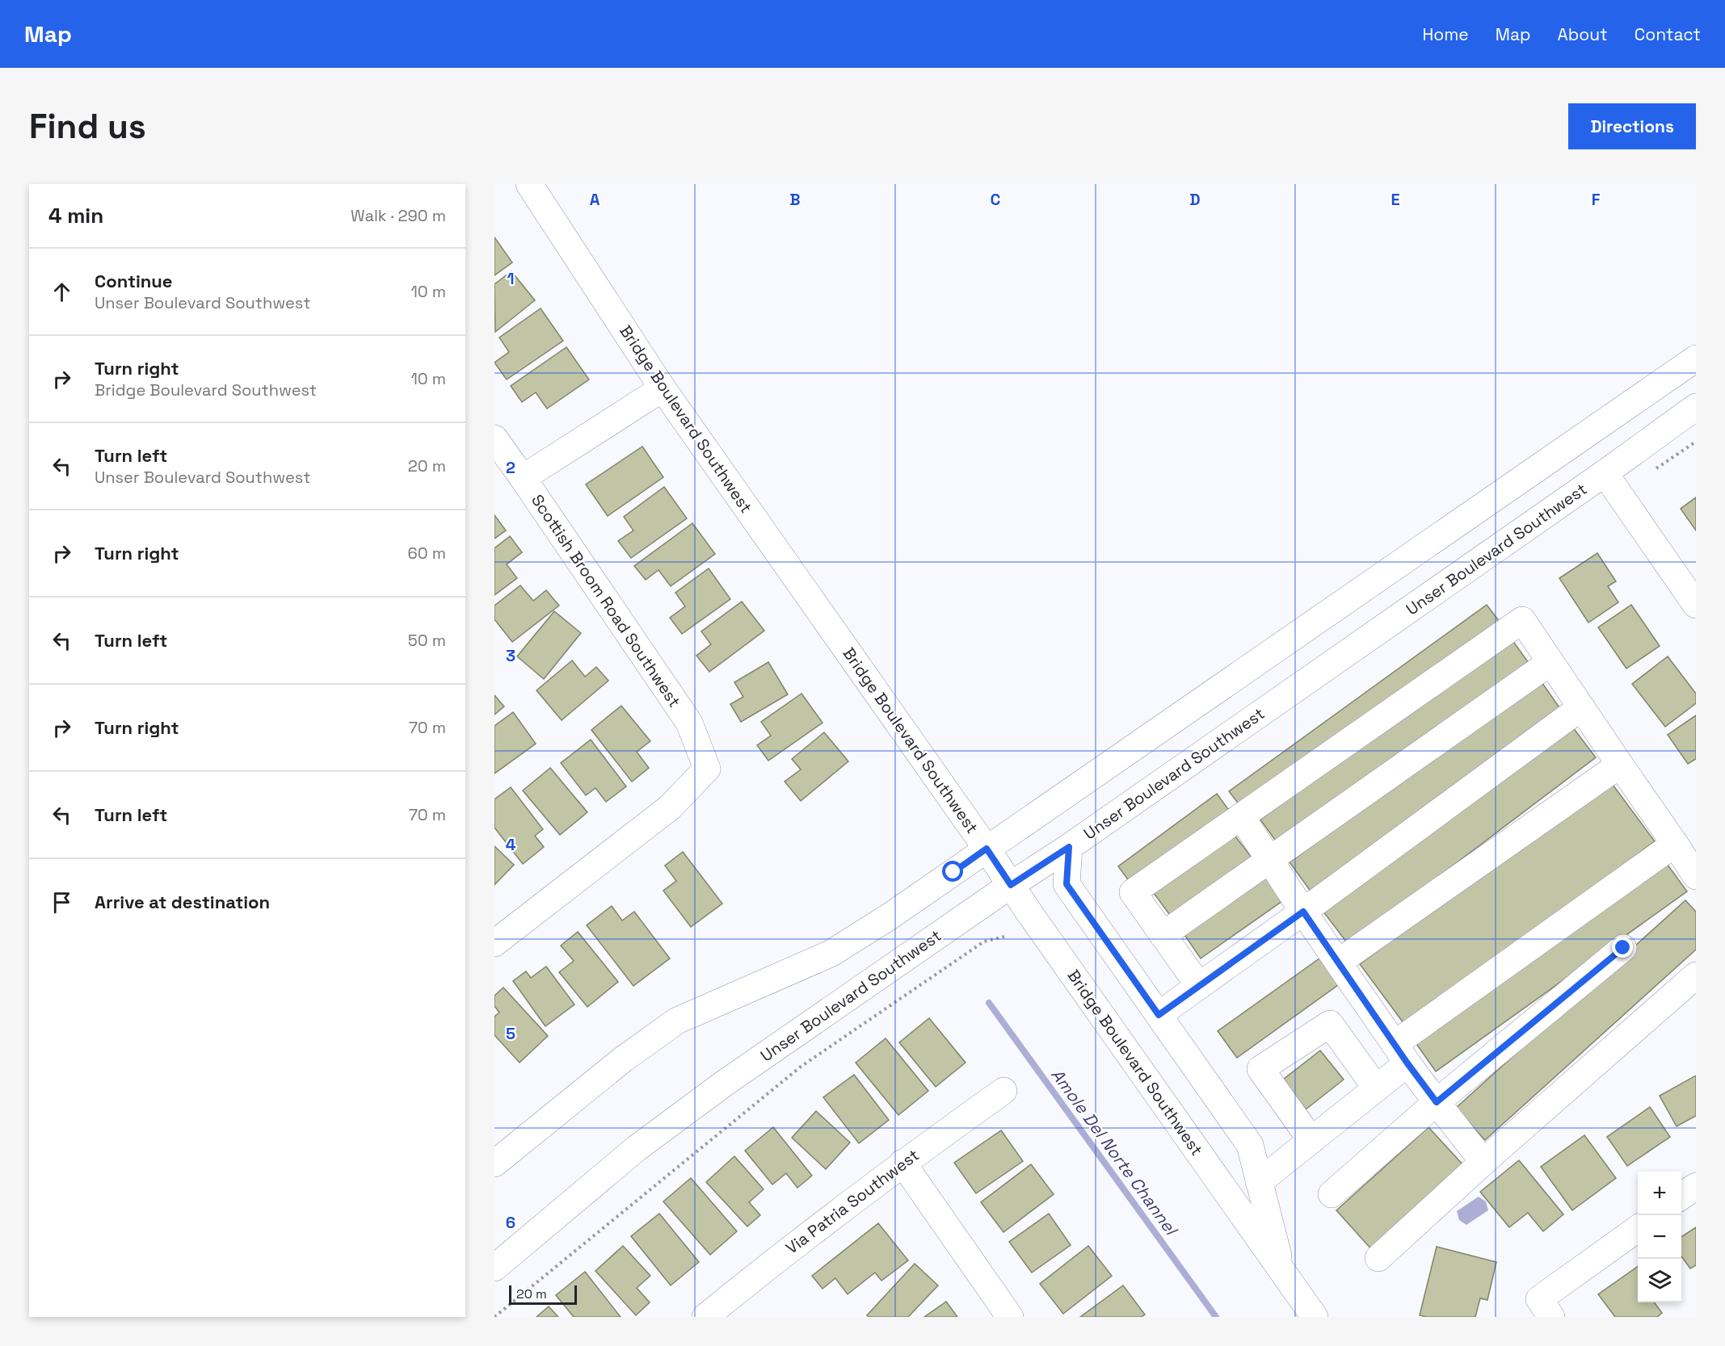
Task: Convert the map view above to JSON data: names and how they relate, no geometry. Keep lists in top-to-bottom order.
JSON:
{
  "streets": {
    "street": [
      "Bridge Boulevard Southwest",
      "Unser Boulevard Southwest",
      "Scottish Broom Road Southwest",
      "Via Patria Southwest"
    ]
  },
  "crossings": [
    ["Bridge Boulevard Southwest", "Unser Boulevard Southwest"]
  ],
  "water": ["Amole Del Norte Channel"],
  "scale_bar": "20 m",
  "page": {
    "header": "Map",
    "nav": [
      "Home",
      "Map",
      "About",
      "Contact"
    ],
    "buttons": "Directions",
    "title": "Find us",
    "heading": ["4 min", "Walk · 290 m"],
    "list": [
      ["Continue", "Unser Boulevard Southwest", "10 m"],
      ["Turn right", "Bridge Boulevard Southwest", "10 m"],
      ["Turn left", "Unser Boulevard Southwest", "20 m"],
      ["Turn right", "60 m"],
      ["Turn left", "50 m"],
      ["Turn right", "70 m"],
      ["Turn left", "70 m"],
      "Arrive at destination"
    ],
    "map_buttons": ["+", "−"],
    "scale": "20 m"
  },
  "grid": {
    "columns": [
      "A",
      "B",
      "C",
      "D",
      "E",
      "F"
    ],
    "rows": [
      "1",
      "2",
      "3",
      "4",
      "5",
      "6"
    ]
  }
}
